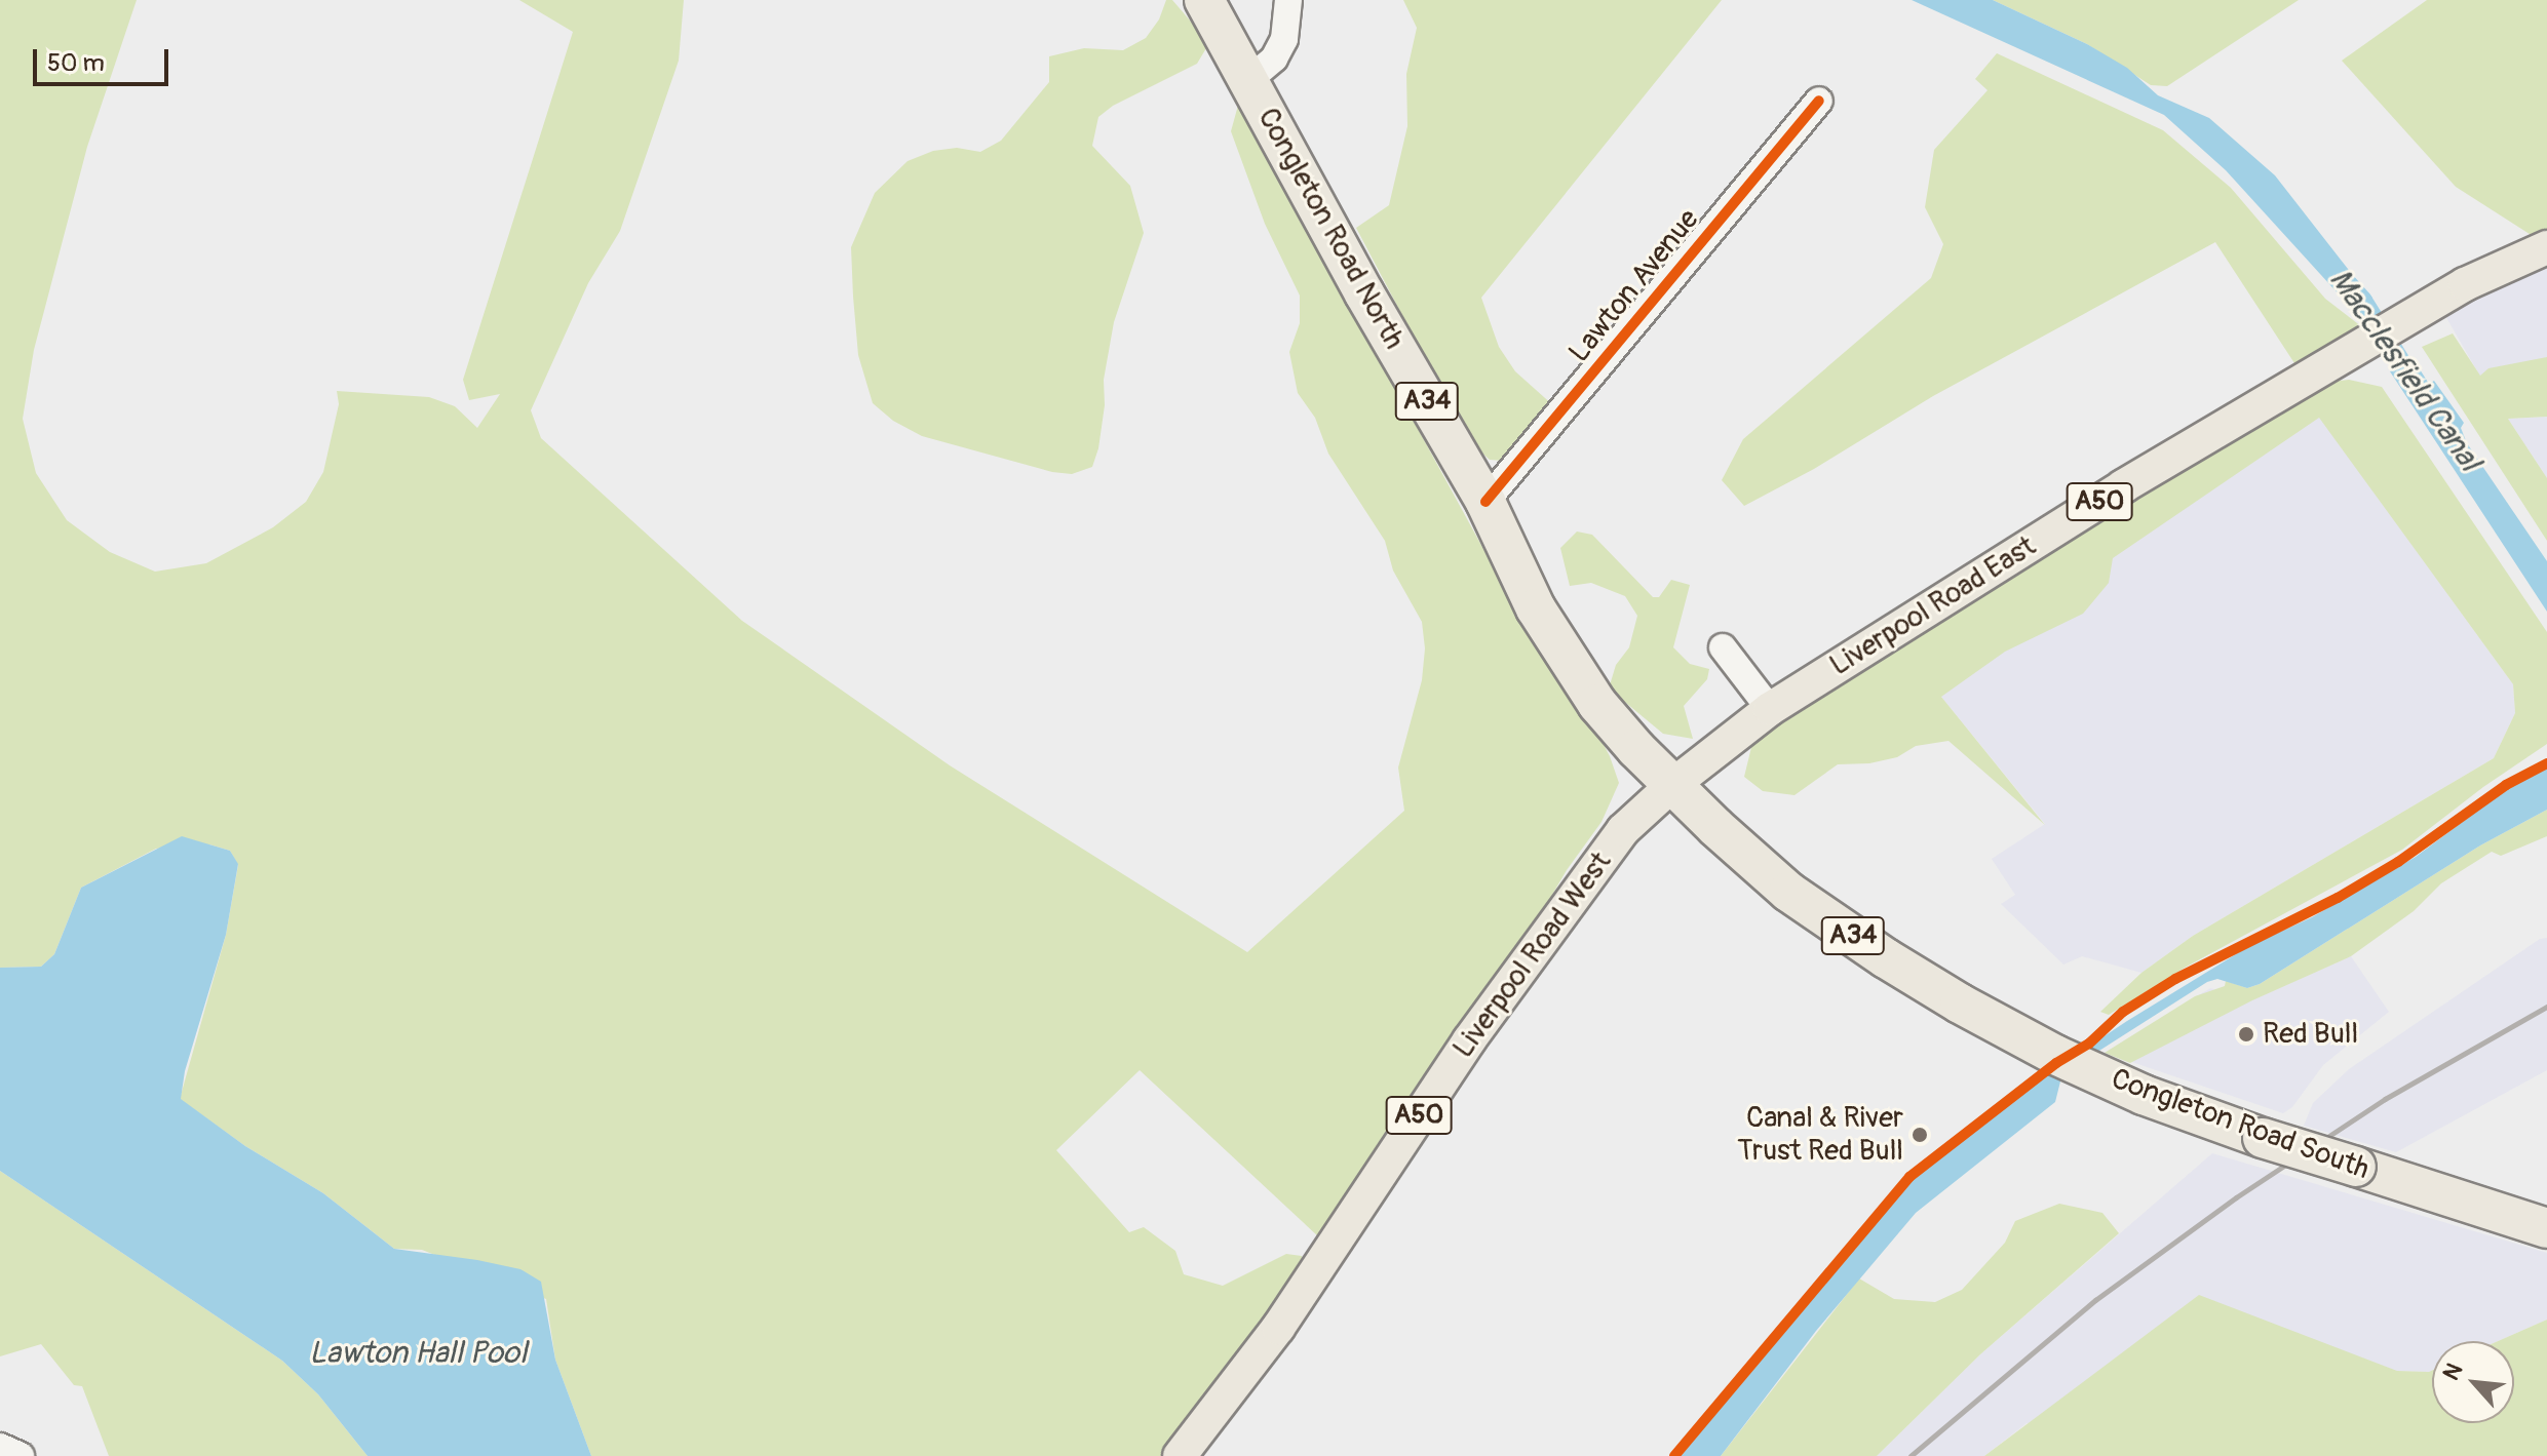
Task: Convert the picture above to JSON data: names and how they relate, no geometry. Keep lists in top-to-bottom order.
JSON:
{
  "streets": {
    "highway": ["Congleton Road North", "A34", "Congleton Road South"],
    "main road": ["A50", "Liverpool Road East", "Liverpool Road West"],
    "street": ["Lawton Avenue"]
  },
  "crossings": [
    ["Congleton Road North", "Lawton Avenue"],
    ["Congleton Road North", "Liverpool Road East"],
    ["Congleton Road North", "Liverpool Road West"],
    ["Congleton Road North", "Congleton Road South"],
    ["Liverpool Road East", "Liverpool Road West"],
    ["Liverpool Road East", "Congleton Road South"],
    ["Liverpool Road West", "Congleton Road South"]
  ],
  "water": ["Macclesfield Canal", "Lawton Hall Pool"],
  "places": ["Red Bull", "Canal & River Trust Red Bull"],
  "scale_bar": "50 m",
  "north": "top left"
}
